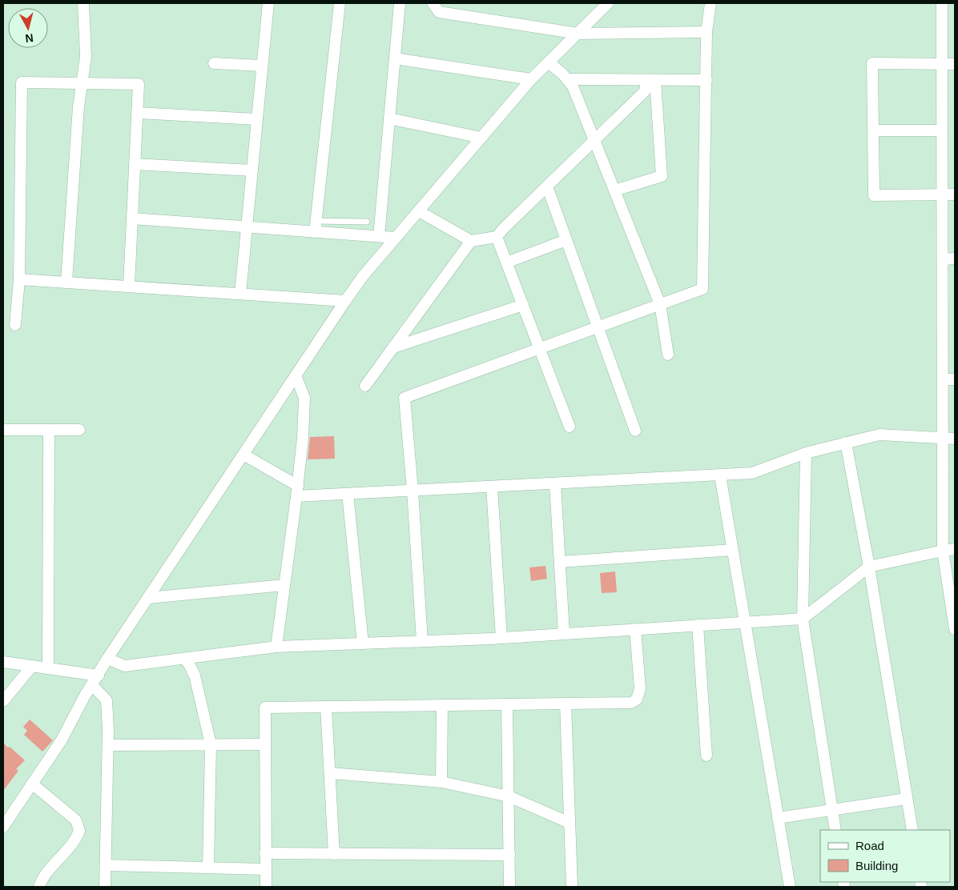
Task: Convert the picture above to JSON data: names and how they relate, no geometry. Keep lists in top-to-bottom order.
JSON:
{
  "legend": ["Road", "Building"],
  "north": "bottom"
}
